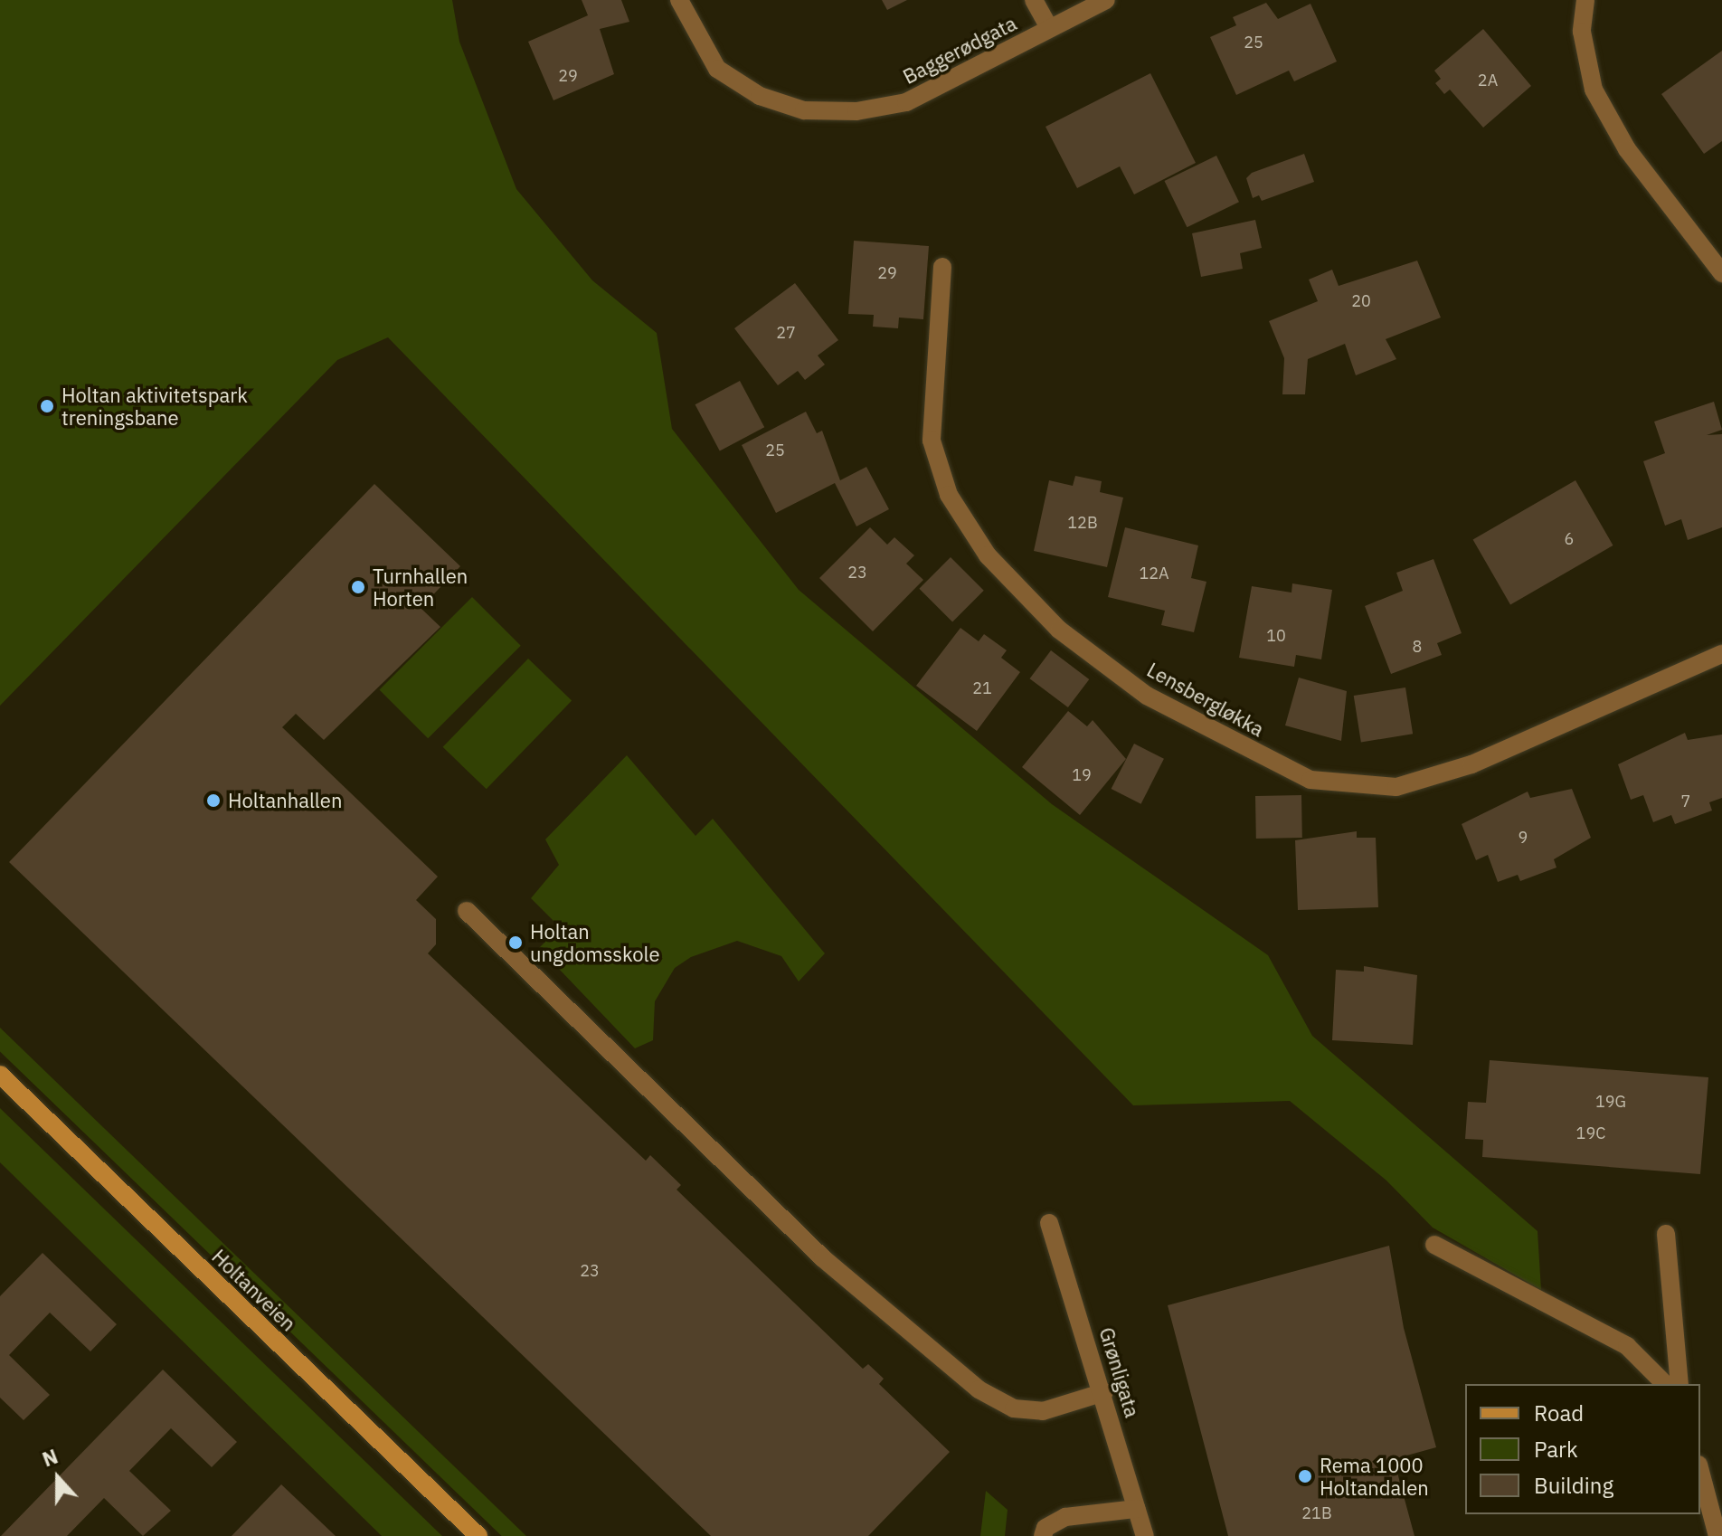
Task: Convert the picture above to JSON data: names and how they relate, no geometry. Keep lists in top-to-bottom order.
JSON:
{
  "streets": {
    "main road": ["Holtanveien"],
    "street": ["Baggerødgata", "Lensbergløkka", "Grønligata"]
  },
  "places": [
    "Holtan aktivitetspark treningsbane",
    "Turnhallen Horten",
    "Holtanhallen",
    "Holtan ungdomsskole",
    "Rema 1000 Holtandalen"
  ],
  "house_numbers": [
    "25",
    "29",
    "2A",
    "29",
    "20",
    "27",
    "25",
    "12B",
    "6",
    "23",
    "12A",
    "10",
    "8",
    "21",
    "19",
    "7",
    "9",
    "19G",
    "19C",
    "23",
    "21B"
  ],
  "legend": ["Road", "Park", "Building"],
  "north": "top"
}
